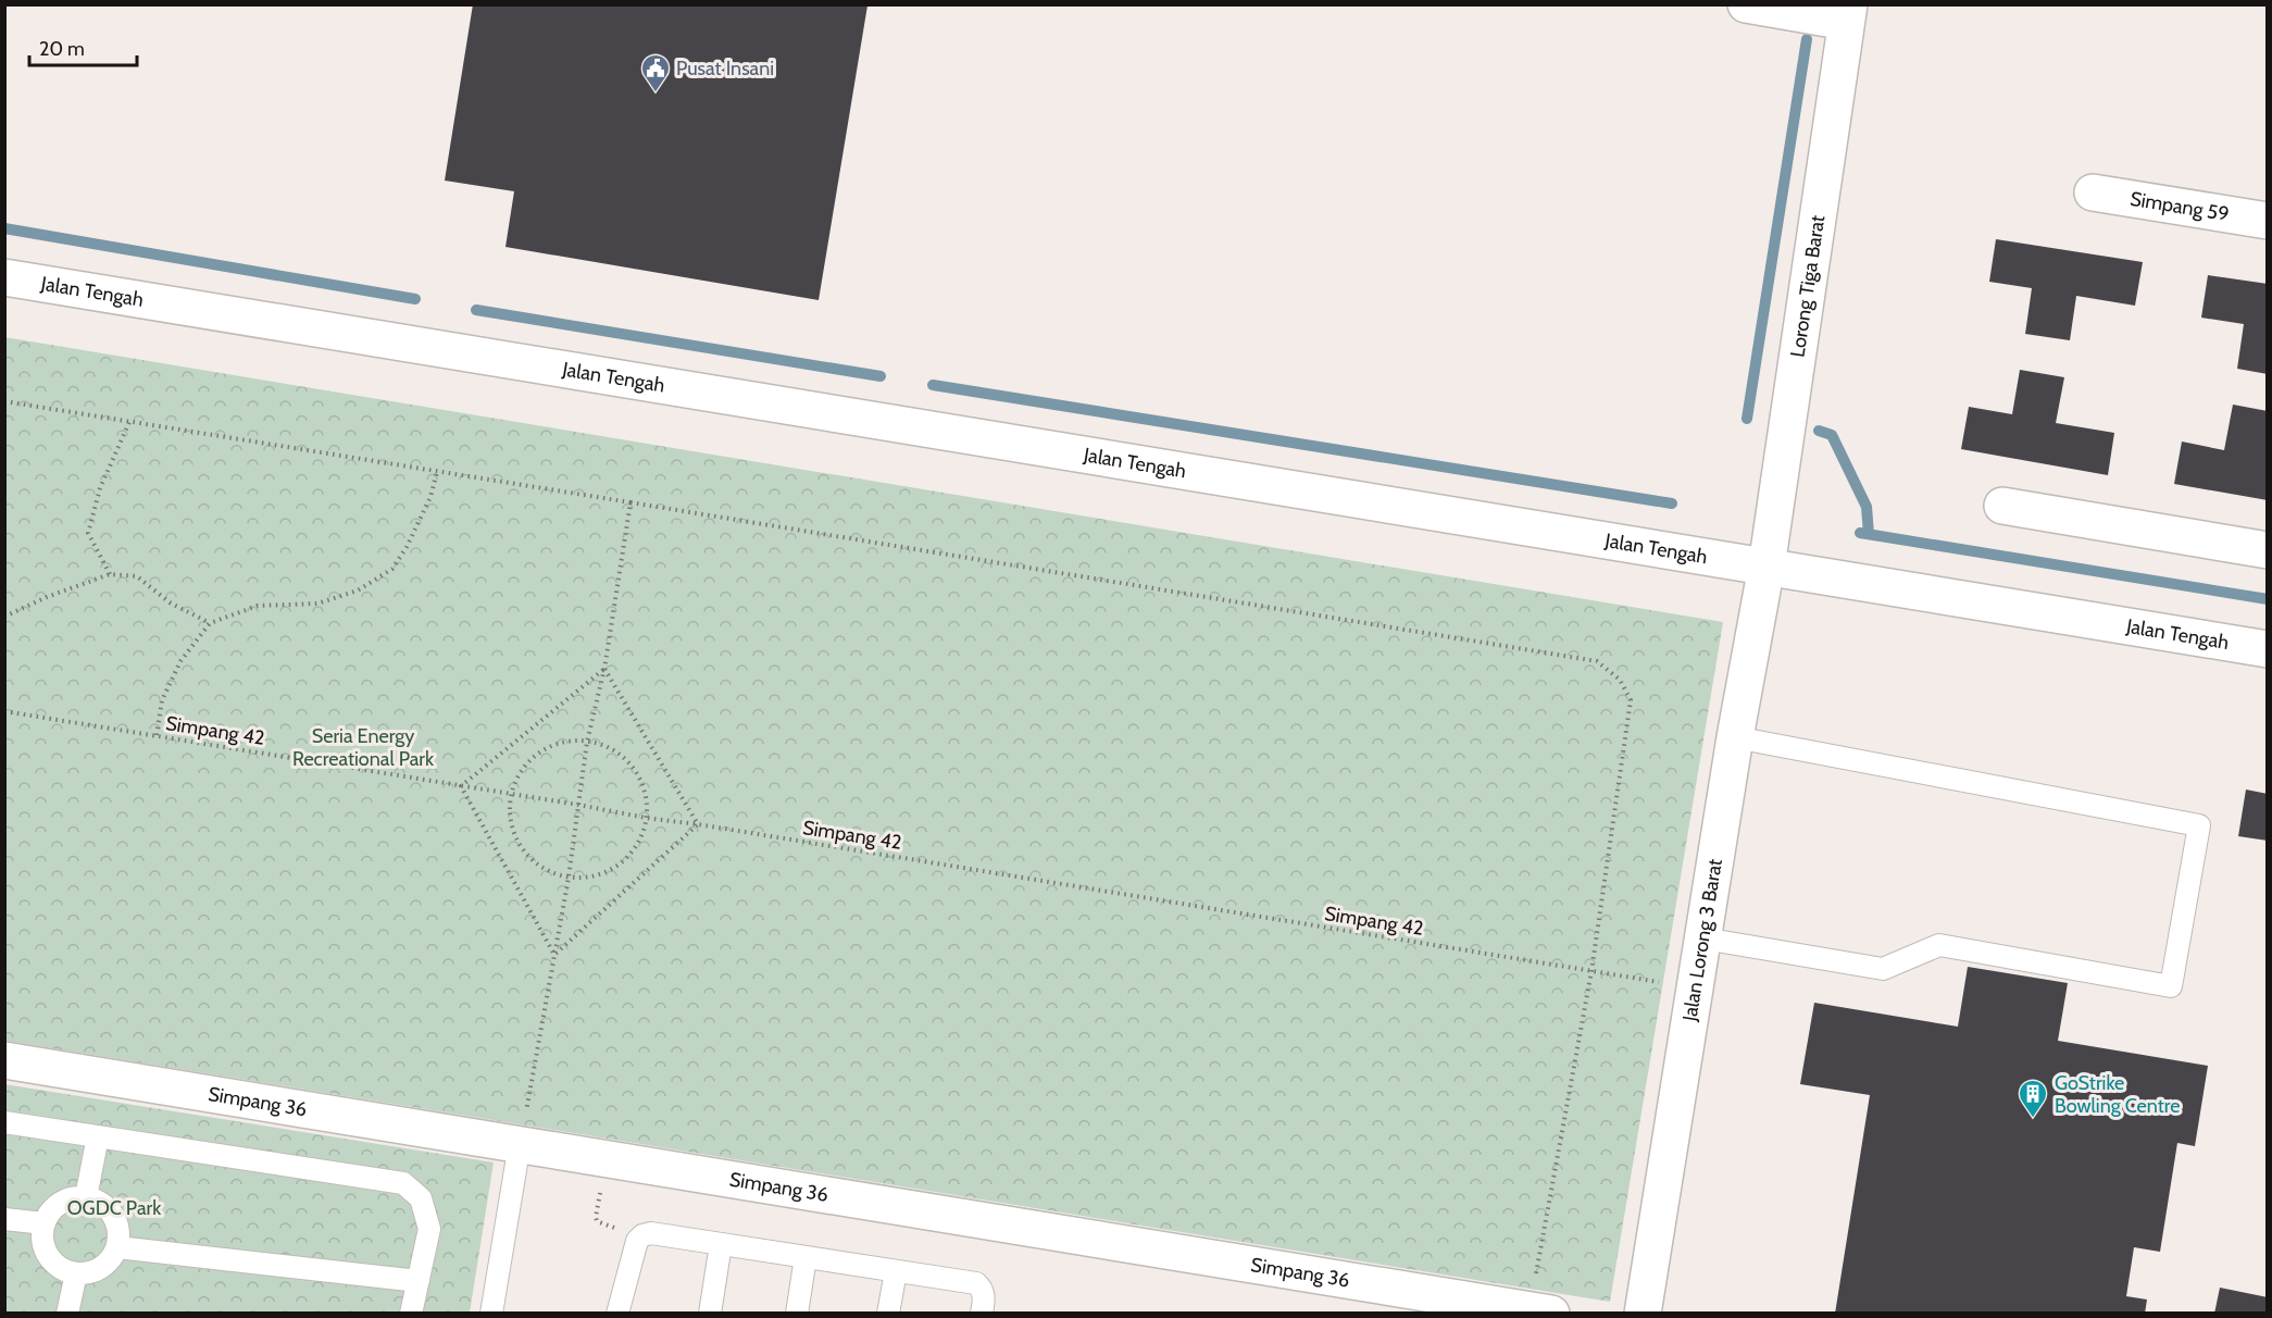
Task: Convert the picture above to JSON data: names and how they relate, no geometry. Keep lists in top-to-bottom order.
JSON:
{
  "streets": {
    "street": [
      "Simpang 59",
      "Lorong Tiga Barat",
      "Jalan Tengah",
      "Jalan Lorong 3 Barat",
      "Simpang 36"
    ],
    "path": ["Simpang 42"]
  },
  "crossings": [
    ["Lorong Tiga Barat", "Jalan Tengah"],
    ["Lorong Tiga Barat", "Jalan Lorong 3 Barat"],
    ["Jalan Tengah", "Jalan Lorong 3 Barat"],
    ["Simpang 42", "Jalan Lorong 3 Barat"]
  ],
  "parks": ["Seria Energy Recreational Park", "OGDC Park"],
  "places": {
    "public building": ["Pusat Insani"],
    "building": ["GoStrike Bowling Centre"]
  },
  "scale_bar": "20 m"
}
